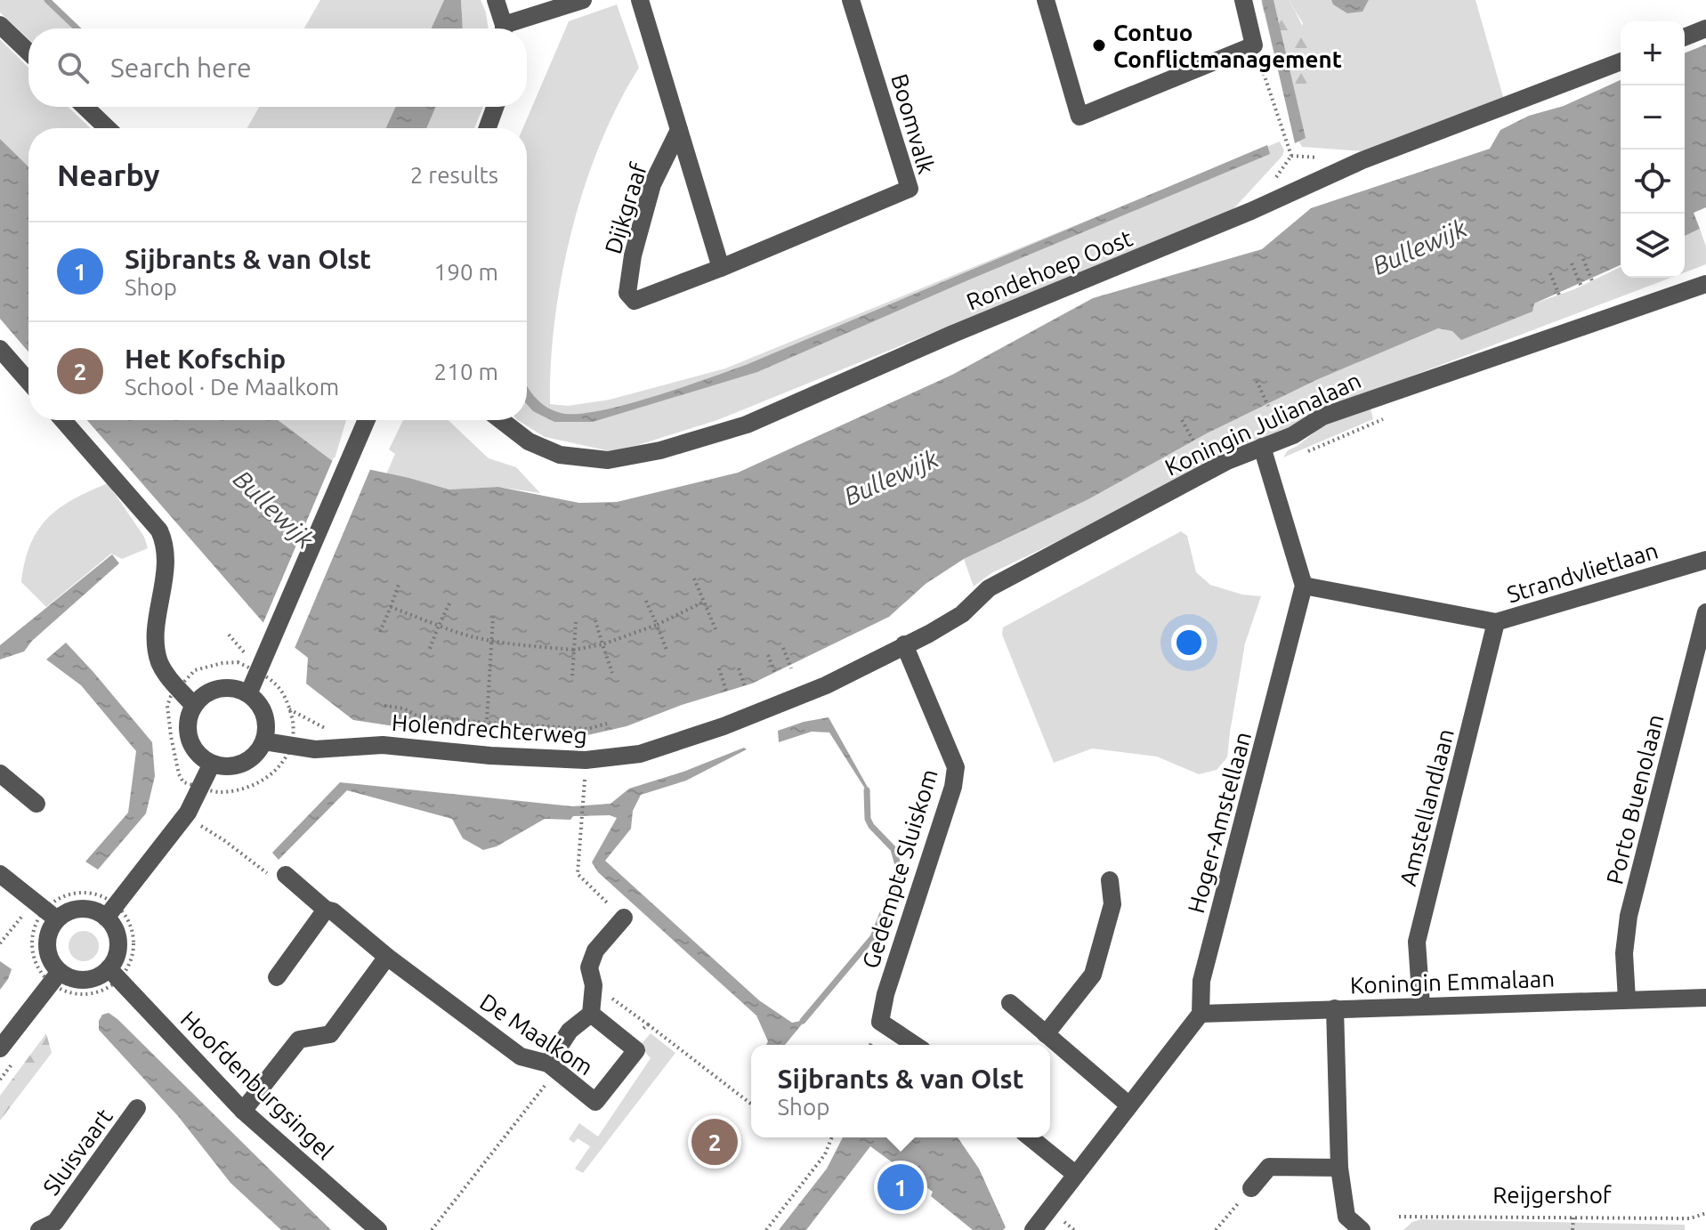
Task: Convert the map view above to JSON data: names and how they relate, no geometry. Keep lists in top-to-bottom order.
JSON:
{
  "streets": {
    "street": [
      "Boomvalk",
      "Dijkgraaf",
      "Rondehoep Oost",
      "Koningin Julianalaan",
      "Strandvlietlaan",
      "Holendrechterweg",
      "Porto Buenolaan",
      "Amstellandlaan",
      "Hoger-Amstellaan",
      "Gedempte Sluiskom",
      "Koningin Emmalaan",
      "De Maalkom",
      "Hoofdenburgsingel",
      "Sluisvaart"
    ],
    "path": ["Reijgershof"]
  },
  "crossings": [
    ["Boomvalk", "Dijkgraaf"],
    ["Koningin Julianalaan", "Holendrechterweg"],
    ["Koningin Julianalaan", "Gedempte Sluiskom"],
    ["Strandvlietlaan", "Amstellandlaan"],
    ["Strandvlietlaan", "Hoger-Amstellaan"],
    ["Holendrechterweg", "Gedempte Sluiskom"],
    ["Porto Buenolaan", "Koningin Emmalaan"],
    ["Amstellandlaan", "Koningin Emmalaan"],
    ["Hoger-Amstellaan", "Koningin Emmalaan"]
  ],
  "water": ["Bullewijk"],
  "places": ["Contuo Conflictmanagement"],
  "page": {
    "map_buttons": ["+", "−"],
    "search": "Search here",
    "heading": ["Nearby", "2 results"],
    "list": [
      {
        "mark": "1",
        "name": "Sijbrants & van Olst",
        "note": "Shop",
        "value": "190 m"
      },
      {
        "mark": "2",
        "name": "Het Kofschip",
        "note": "School · De Maalkom",
        "value": "210 m"
      }
    ],
    "popup": ["Sijbrants & van Olst", "Shop"],
    "pins": ["2", "1"]
  }
}
